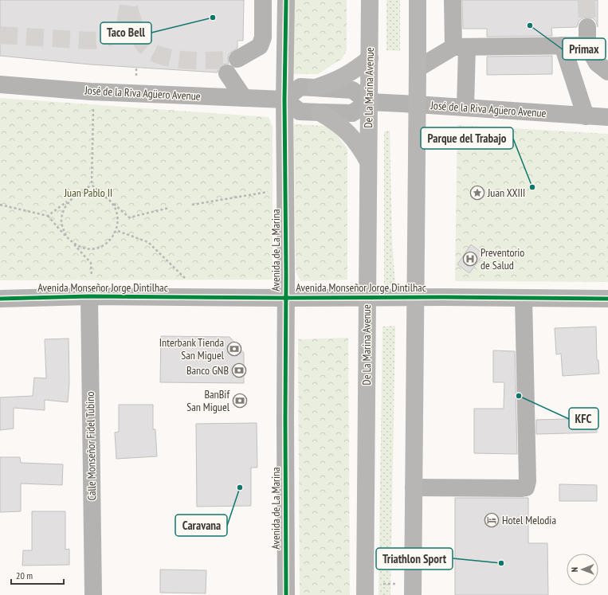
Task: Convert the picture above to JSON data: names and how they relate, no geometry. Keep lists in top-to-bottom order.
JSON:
{
  "streets": {
    "main road": ["De La Marina Avenue"],
    "street": [
      "José de la Riva Agüero Avenue",
      "Avenida de La Marina",
      "Avenida Monseñor Jorge Dintilhac",
      "Calle Monseñor Fidel Tubino"
    ]
  },
  "crossings": [
    ["De La Marina Avenue", "José de la Riva Agüero Avenue"],
    ["De La Marina Avenue", "Avenida Monseñor Jorge Dintilhac"],
    ["José de la Riva Agüero Avenue", "Avenida de La Marina"],
    ["Avenida de La Marina", "Avenida Monseñor Jorge Dintilhac"],
    ["Avenida Monseñor Jorge Dintilhac", "Calle Monseñor Fidel Tubino"]
  ],
  "parks": ["Juan Pablo II"],
  "places": {
    "other": [
      "Taco Bell",
      "Primax",
      "Parque del Trabajo",
      "KFC",
      "Caravana",
      "Triathlon Sport"
    ],
    "place": ["Juan XXIII"],
    "hospital": ["Preventorio de Salud"],
    "bank": ["Interbank Tienda San Miguel", "Banco GNB", "BanBif San Miguel"],
    "hotel": ["Hotel Melodia"]
  },
  "scale_bar": "20 m",
  "north": "left"
}
